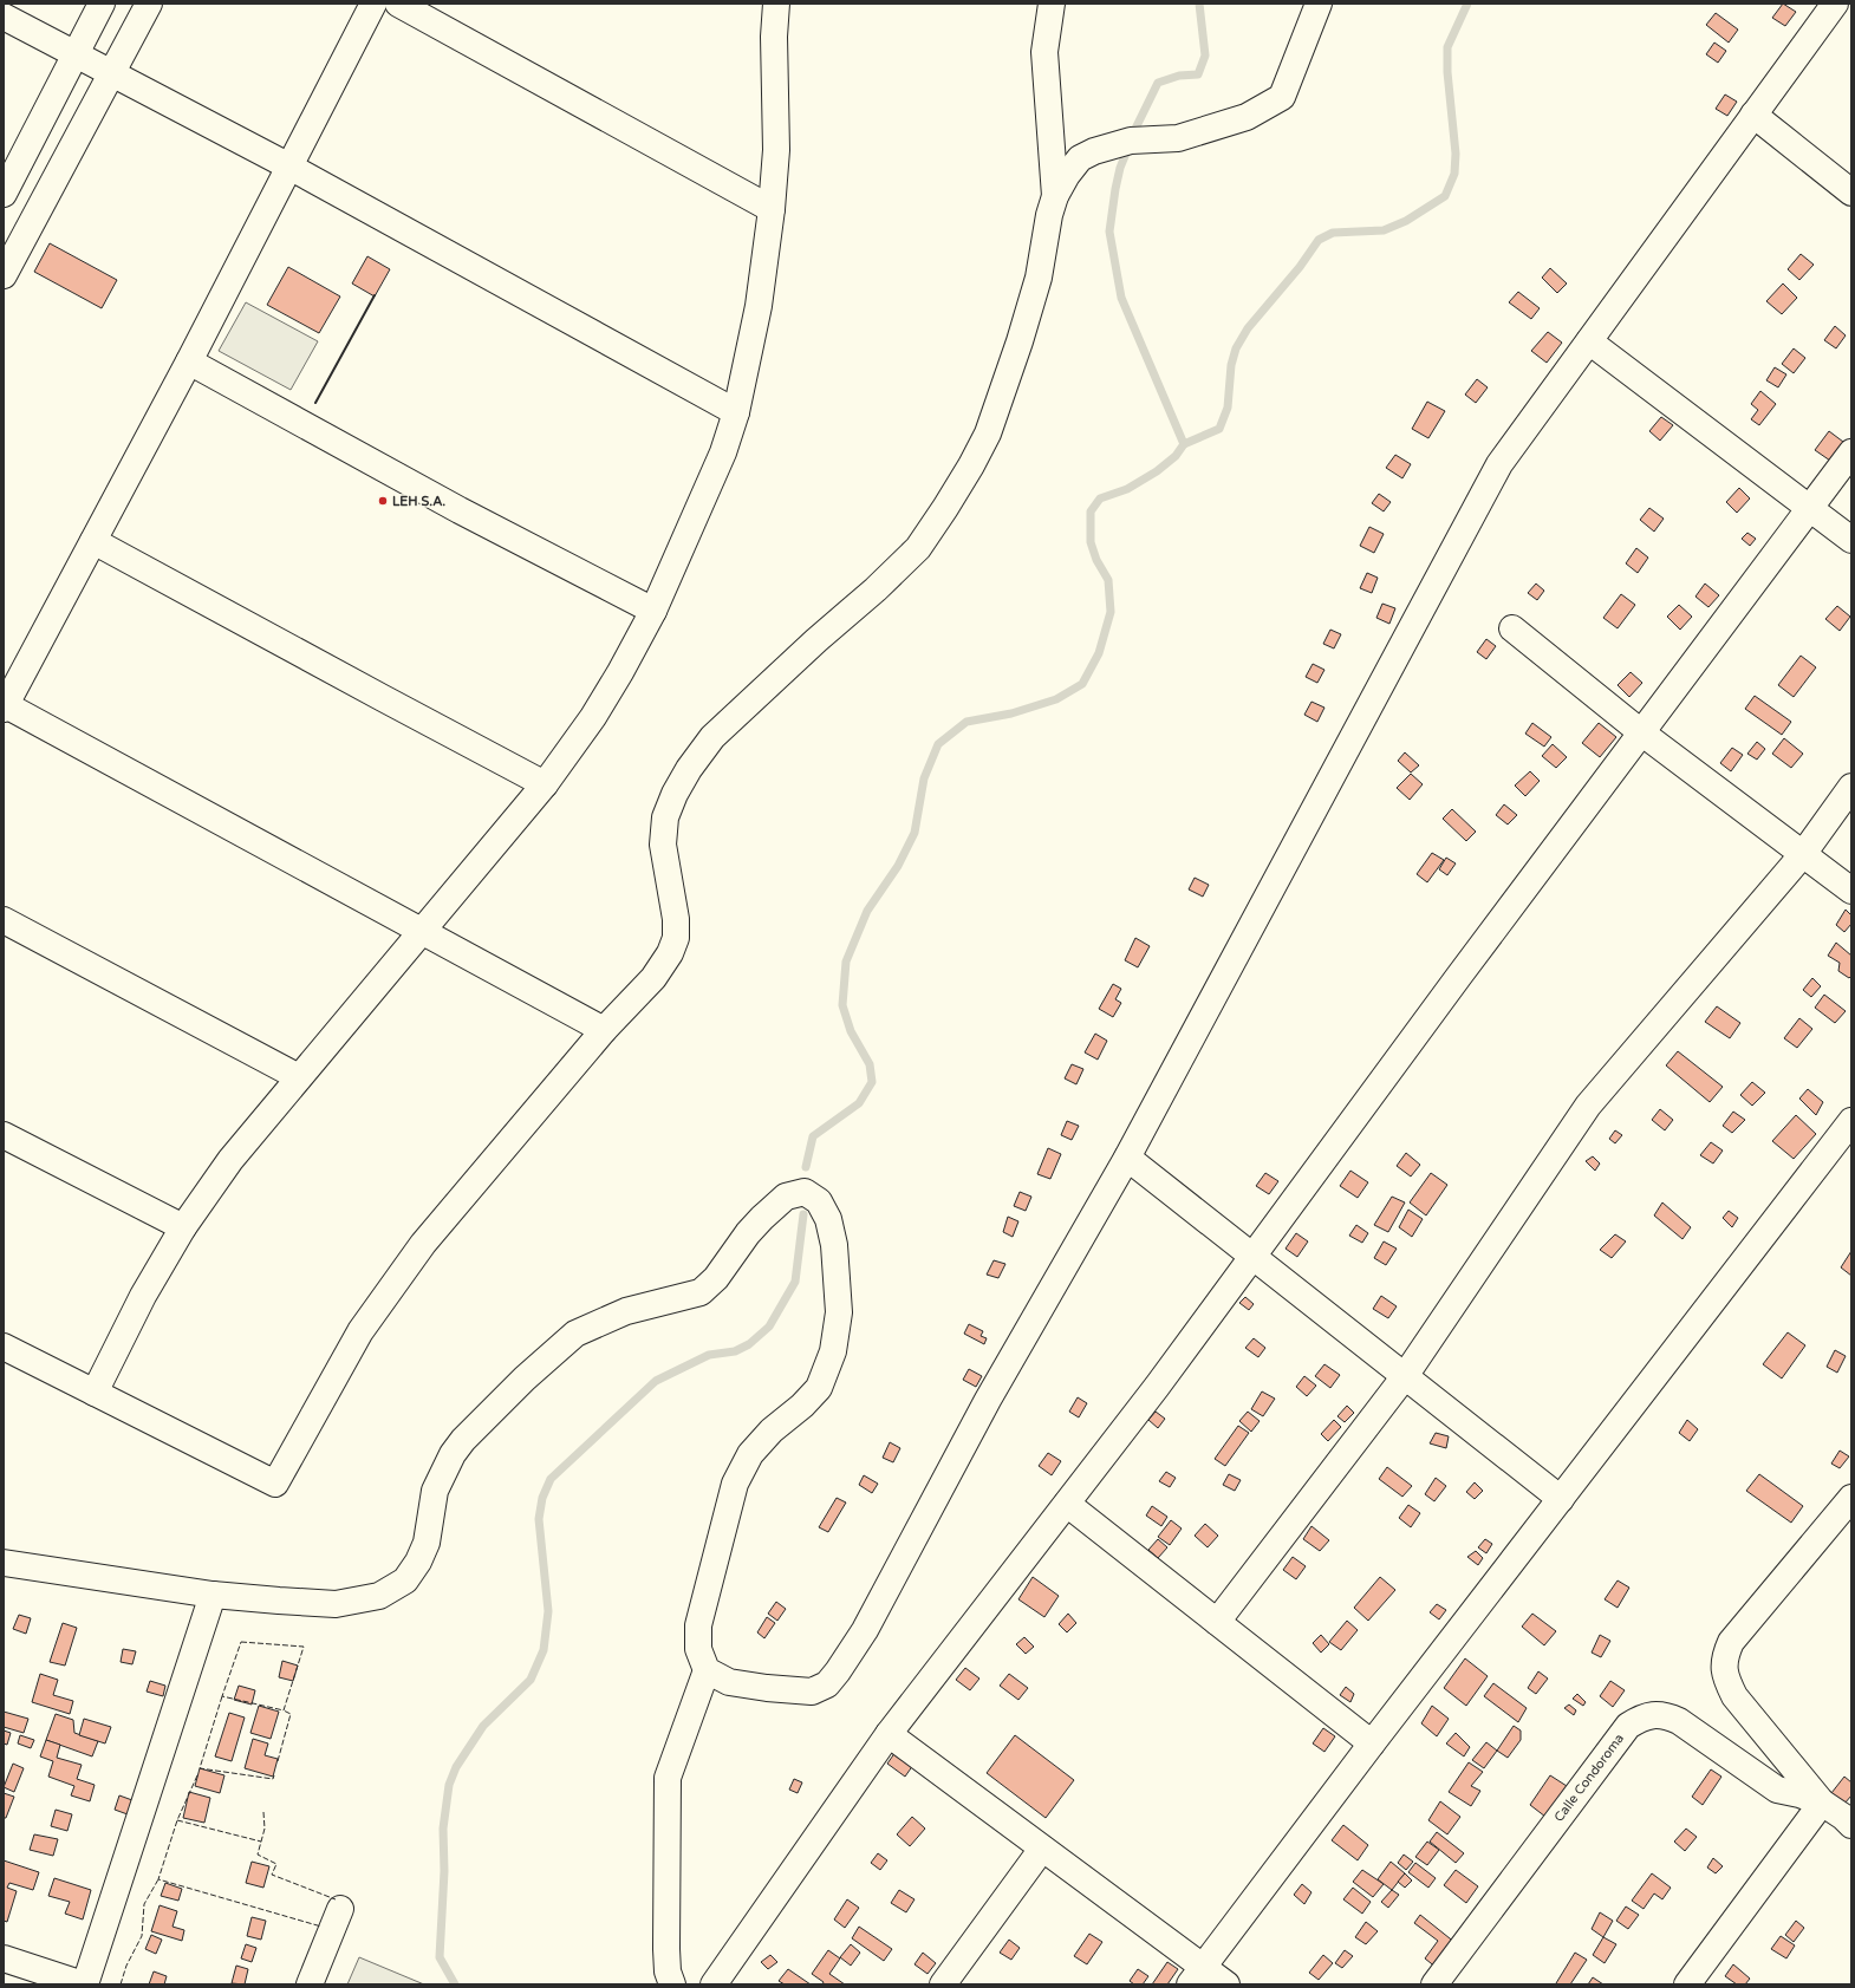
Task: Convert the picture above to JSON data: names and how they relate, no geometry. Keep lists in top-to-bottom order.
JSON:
{
  "streets": {
    "street": ["Calle Condoroma"]
  },
  "places": ["LEH S.A."]
}
